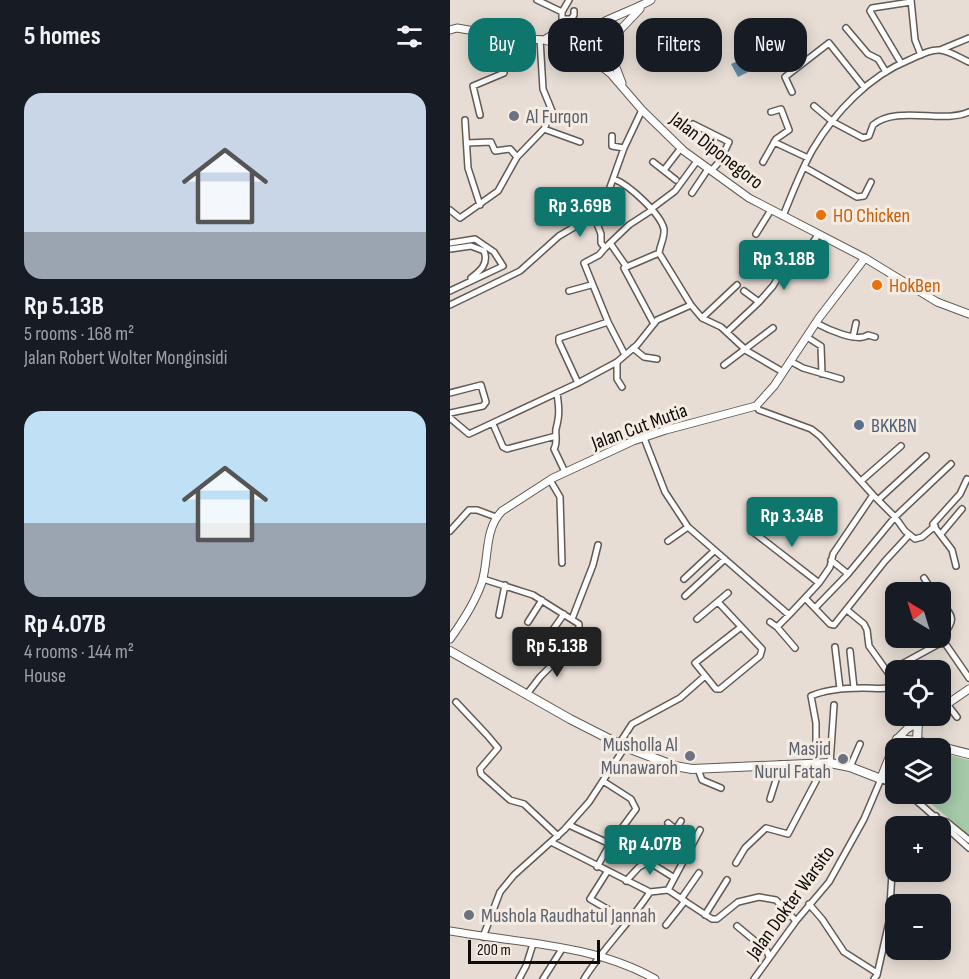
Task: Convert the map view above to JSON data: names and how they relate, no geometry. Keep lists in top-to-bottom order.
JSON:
{
  "streets": {
    "main road": ["Jalan Diponegoro", "Jalan Cut Mutia"],
    "street": ["Jalan Dokter Warsito"]
  },
  "places": [
    "Al Furqon",
    "HO Chicken",
    "HokBen",
    "BKKBN",
    "Musholla Al Munawaroh",
    "Masjid Nurul Fatah",
    "Mushola Raudhatul Jannah"
  ],
  "scale_bar": "200 m",
  "north": "top left",
  "page": {
    "heading": "5 homes",
    "chip": [
      "Buy",
      "Rent",
      "Filters",
      "New"
    ],
    "list": [
      {
        "name": "Rp 5.13B",
        "note": "5 rooms · 168 m² · Jalan Robert Wolter Monginsidi"
      },
      {
        "name": "Rp 4.07B",
        "note": "4 rooms · 144 m² · House"
      }
    ],
    "price": [
      "Rp 3.69B",
      "Rp 3.18B",
      "Rp 3.34B",
      "Rp 5.13B",
      "Rp 4.07B"
    ],
    "map_buttons": ["+", "−"],
    "scale": "200 m"
  }
}
